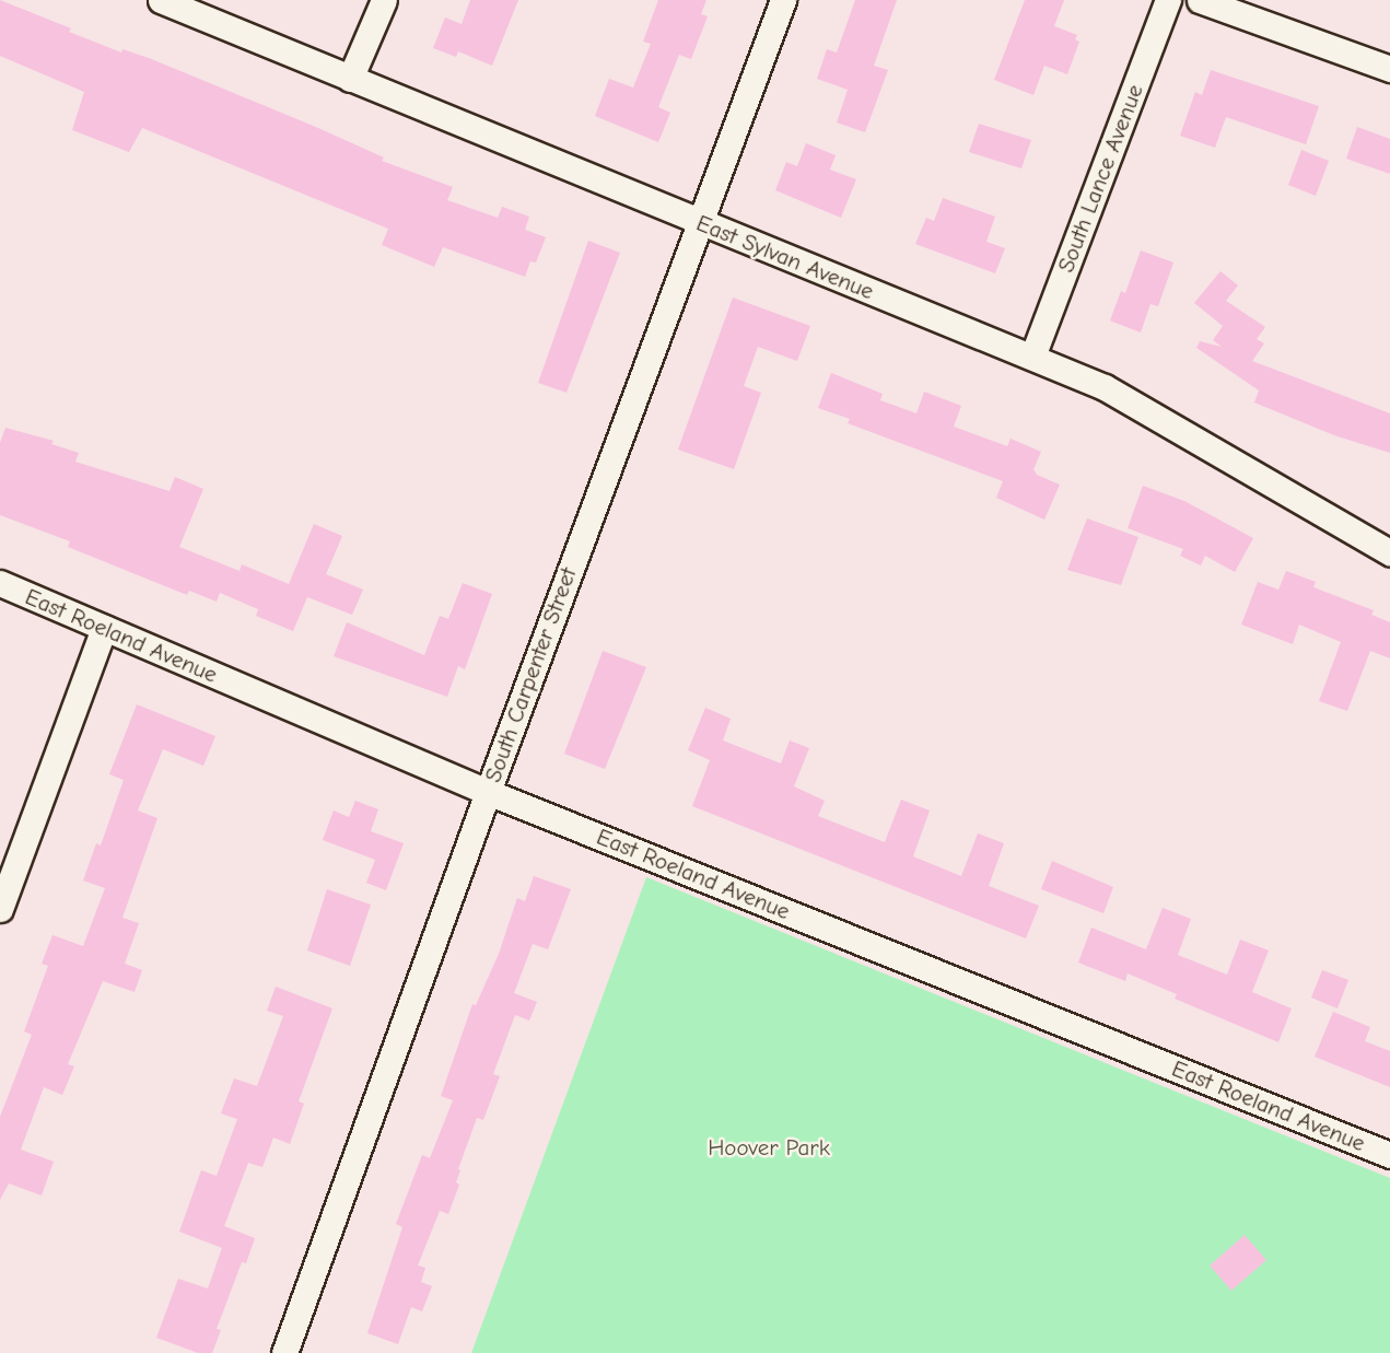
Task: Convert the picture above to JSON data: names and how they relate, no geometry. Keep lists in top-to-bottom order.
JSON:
{
  "streets": {
    "street": [
      "South Lance Avenue",
      "East Sylvan Avenue",
      "East Roeland Avenue",
      "South Carpenter Street"
    ]
  },
  "crossings": [
    ["South Lance Avenue", "East Sylvan Avenue"],
    ["East Sylvan Avenue", "South Carpenter Street"],
    ["East Roeland Avenue", "South Carpenter Street"]
  ],
  "parks": ["Hoover Park"]
}
